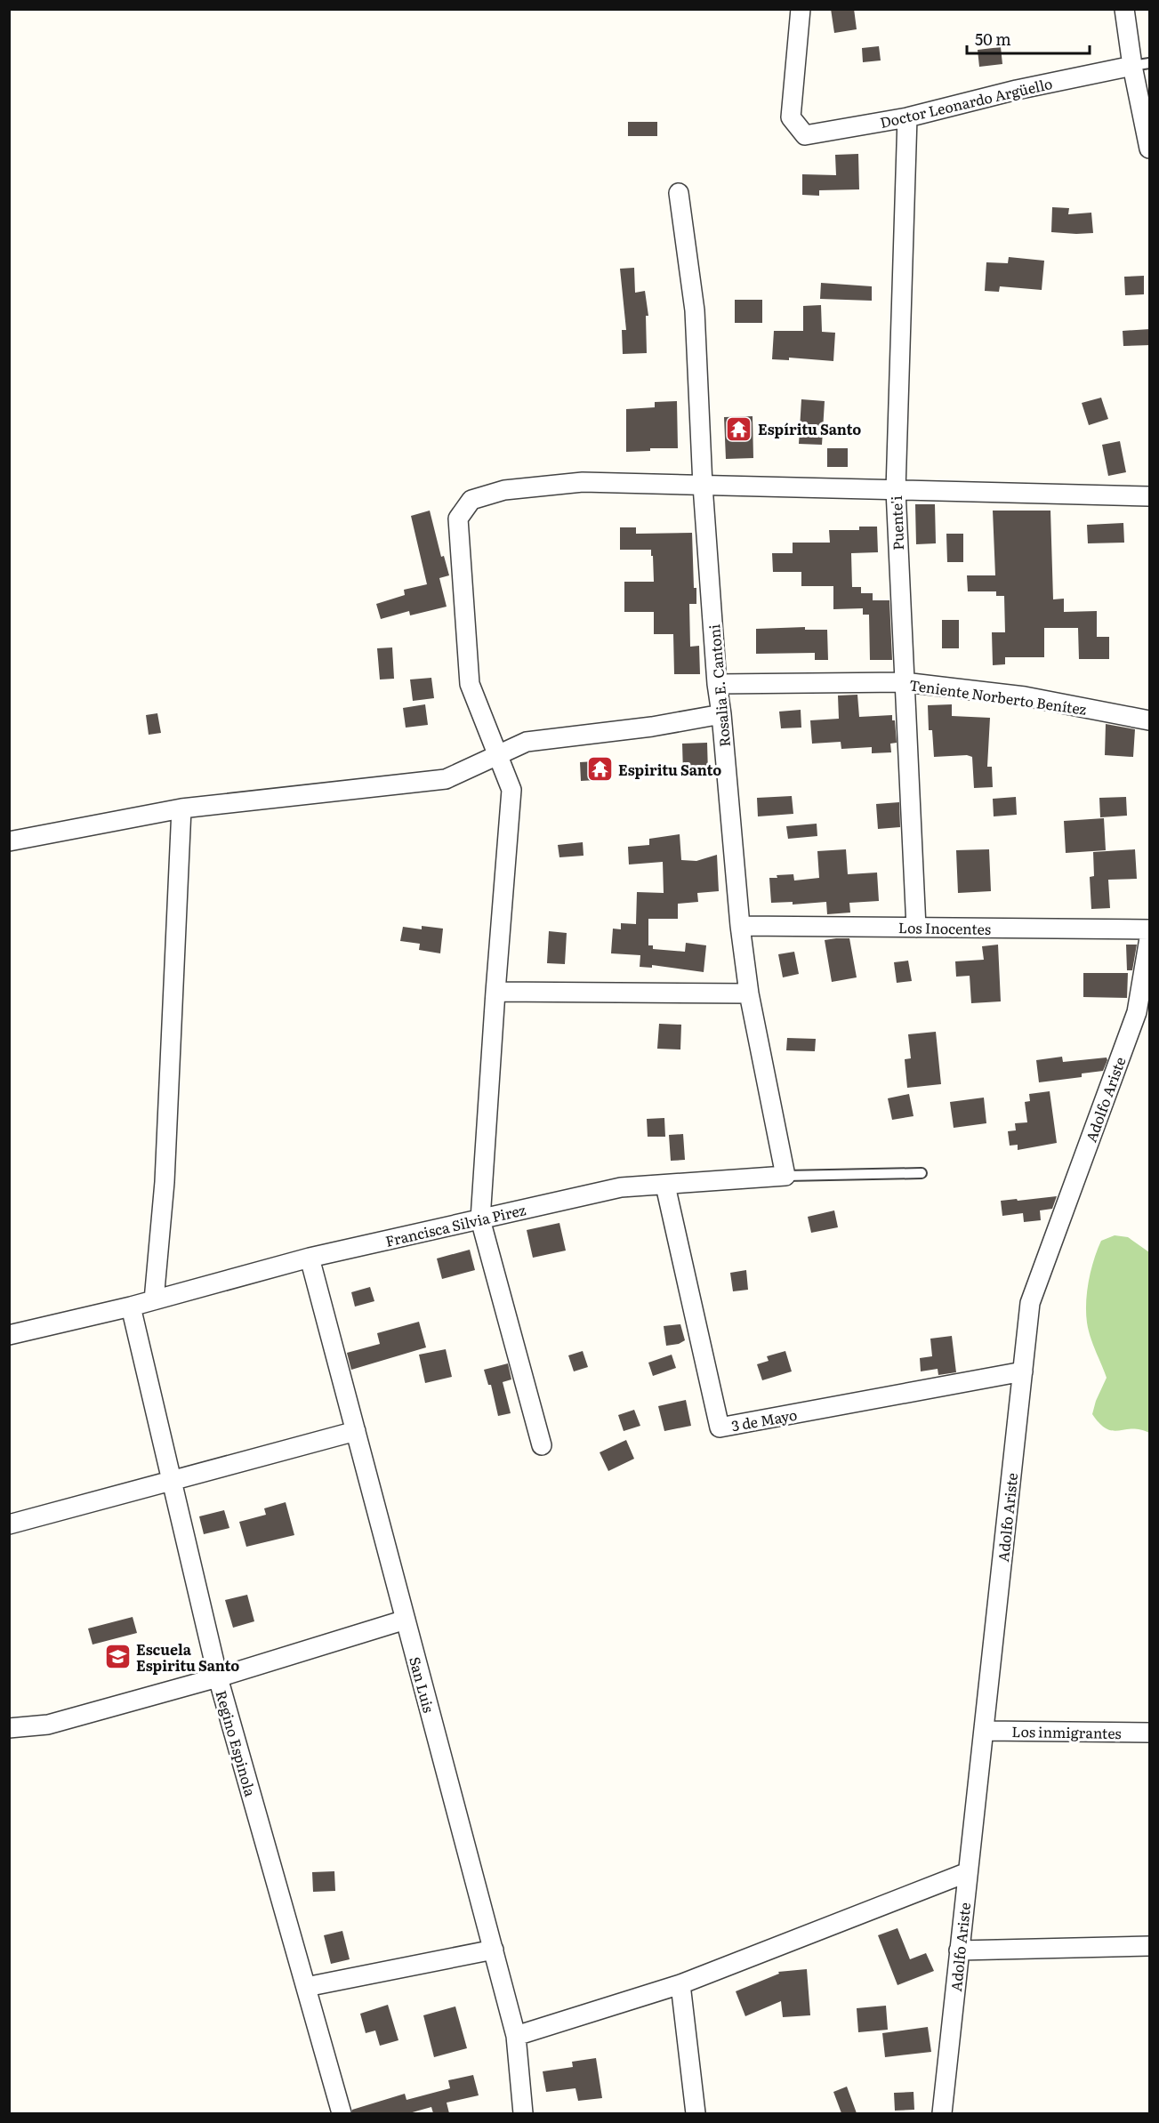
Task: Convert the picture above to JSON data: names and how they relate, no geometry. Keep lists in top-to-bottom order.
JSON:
{
  "streets": {
    "street": [
      "Doctor Leonardo Argüello",
      "Puente'i",
      "Rosalia E. Cantoni",
      "Teniente Norberto Benítez",
      "Los Inocentes",
      "Adolfo Ariste",
      "Francisca Silvia Pirez",
      "3 de Mayo",
      "San Luis",
      "Los inmigrantes",
      "Regino Espinola"
    ]
  },
  "crossings": [
    ["Doctor Leonardo Argüello", "Puente'i"],
    ["Puente'i", "Teniente Norberto Benítez"],
    ["Puente'i", "Los Inocentes"],
    ["Rosalia E. Cantoni", "Teniente Norberto Benítez"],
    ["Rosalia E. Cantoni", "Los Inocentes"],
    ["Rosalia E. Cantoni", "Francisca Silvia Pirez"],
    ["Adolfo Ariste", "3 de Mayo"],
    ["Adolfo Ariste", "Los inmigrantes"],
    ["Francisca Silvia Pirez", "3 de Mayo"],
    ["Francisca Silvia Pirez", "San Luis"],
    ["Francisca Silvia Pirez", "Regino Espinola"]
  ],
  "places": {
    "temple": ["Espíritu Santo", "Espiritu Santo"],
    "school or university": ["Escuela Espiritu Santo"]
  },
  "scale_bar": "50 m"
}
